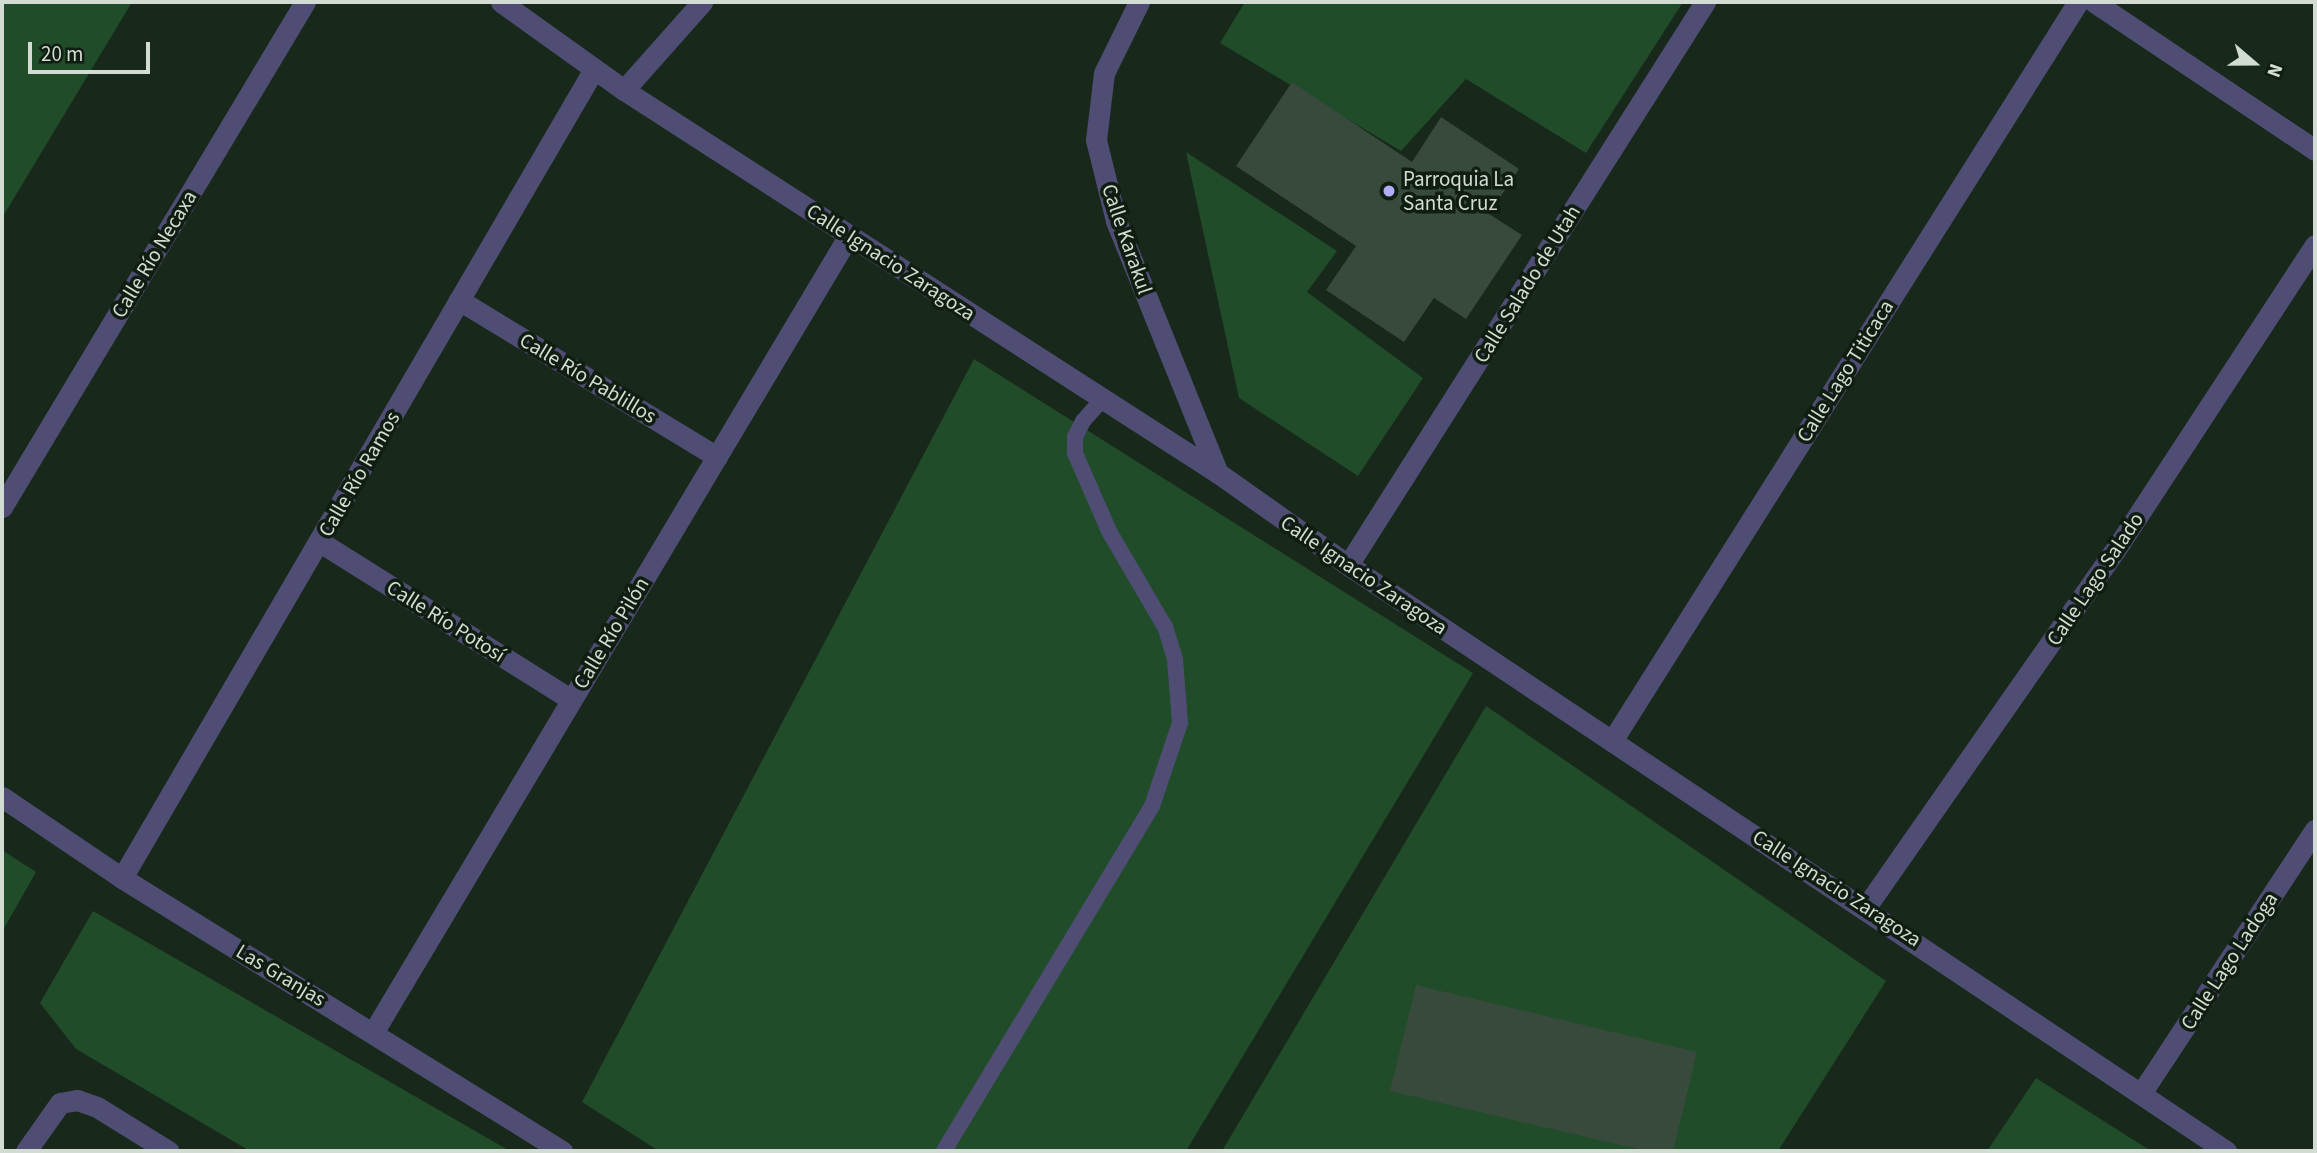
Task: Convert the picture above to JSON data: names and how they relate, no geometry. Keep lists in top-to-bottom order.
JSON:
{
  "streets": {
    "street": [
      "Calle Karakul",
      "Calle Río Necaxa",
      "Calle Ignacio Zaragoza",
      "Calle Salado de Utah",
      "Calle Lago Titicaca",
      "Calle Río Pablillos",
      "Calle Río Ramos",
      "Calle Lago Salado",
      "Calle Río Potosí",
      "Calle Río Pilón",
      "Calle Lago Ladoga",
      "Las Granjas"
    ]
  },
  "crossings": [
    ["Calle Karakul", "Calle Ignacio Zaragoza"],
    ["Calle Ignacio Zaragoza", "Calle Salado de Utah"],
    ["Calle Ignacio Zaragoza", "Calle Lago Titicaca"],
    ["Calle Ignacio Zaragoza", "Calle Río Ramos"],
    ["Calle Ignacio Zaragoza", "Calle Lago Salado"],
    ["Calle Ignacio Zaragoza", "Calle Río Pilón"],
    ["Calle Ignacio Zaragoza", "Calle Lago Ladoga"],
    ["Calle Río Pablillos", "Calle Río Ramos"],
    ["Calle Río Pablillos", "Calle Río Pilón"],
    ["Calle Río Ramos", "Calle Río Potosí"],
    ["Calle Río Ramos", "Las Granjas"],
    ["Calle Río Potosí", "Calle Río Pilón"],
    ["Calle Río Pilón", "Las Granjas"]
  ],
  "places": ["Parroquia La Santa Cruz"],
  "scale_bar": "20 m",
  "north": "right"
}
